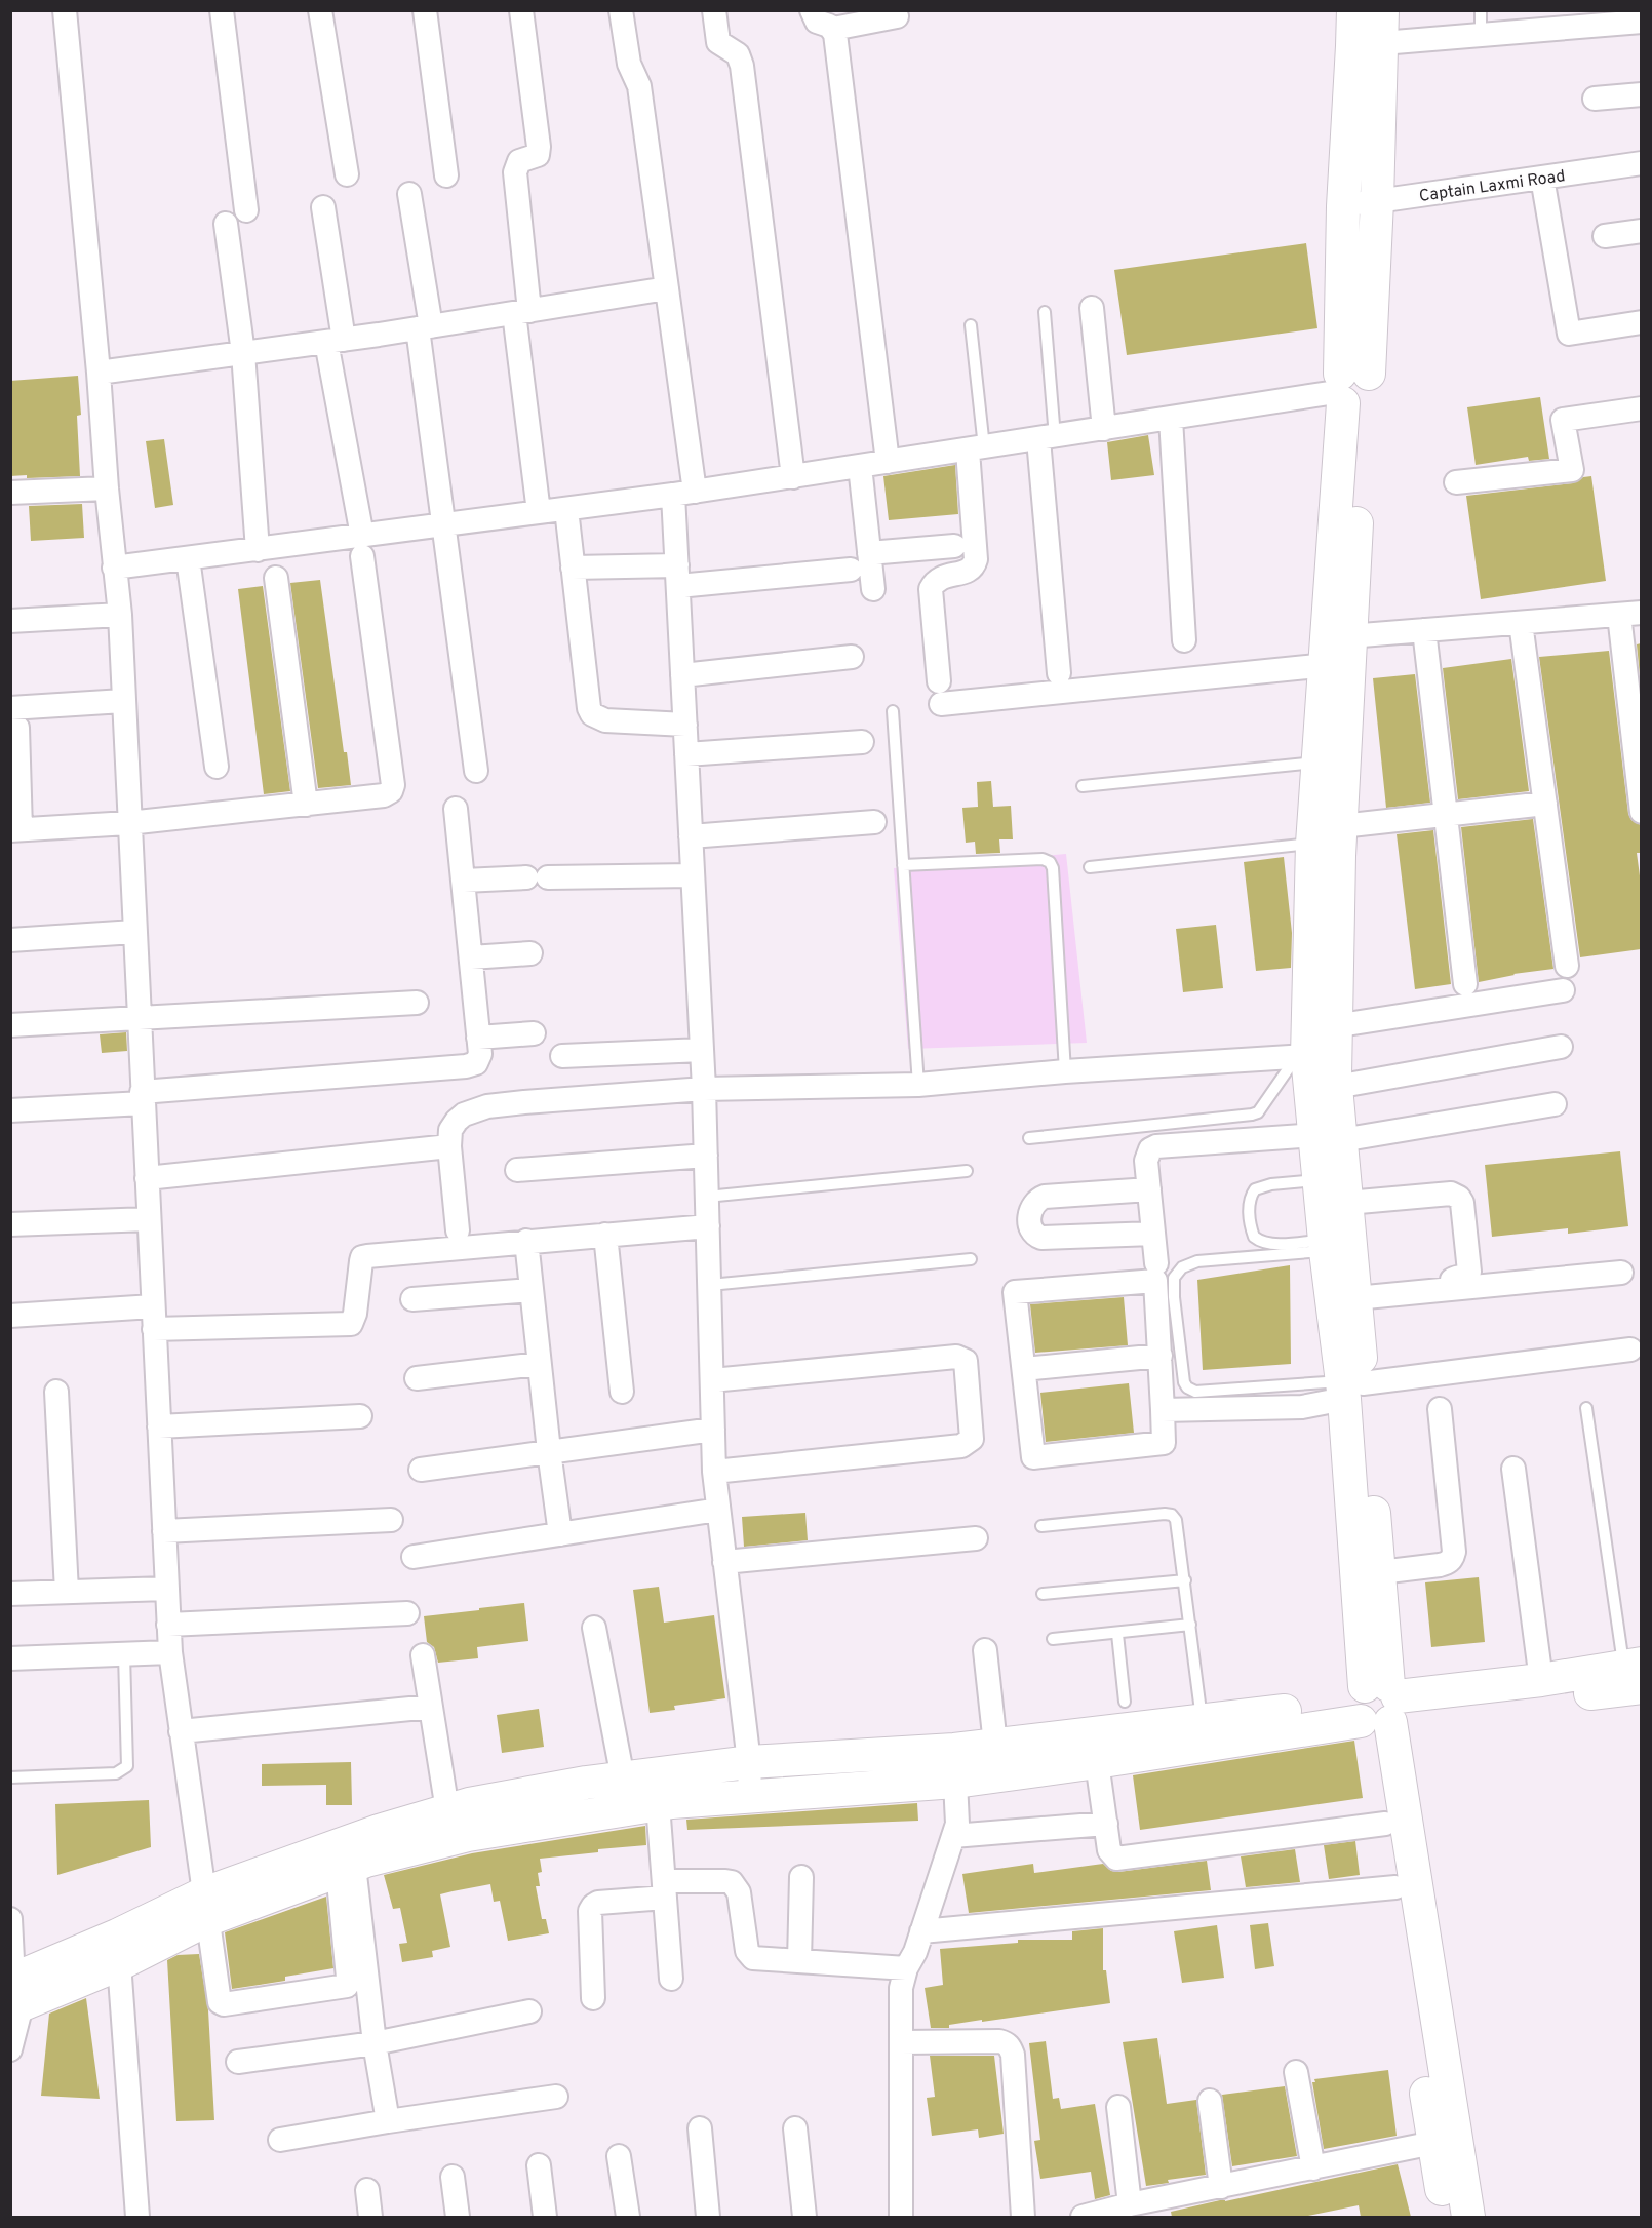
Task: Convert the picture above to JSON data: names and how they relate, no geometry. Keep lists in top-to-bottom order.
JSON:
{
  "streets": {
    "street": ["Captain Laxmi Road"]
  }
}
